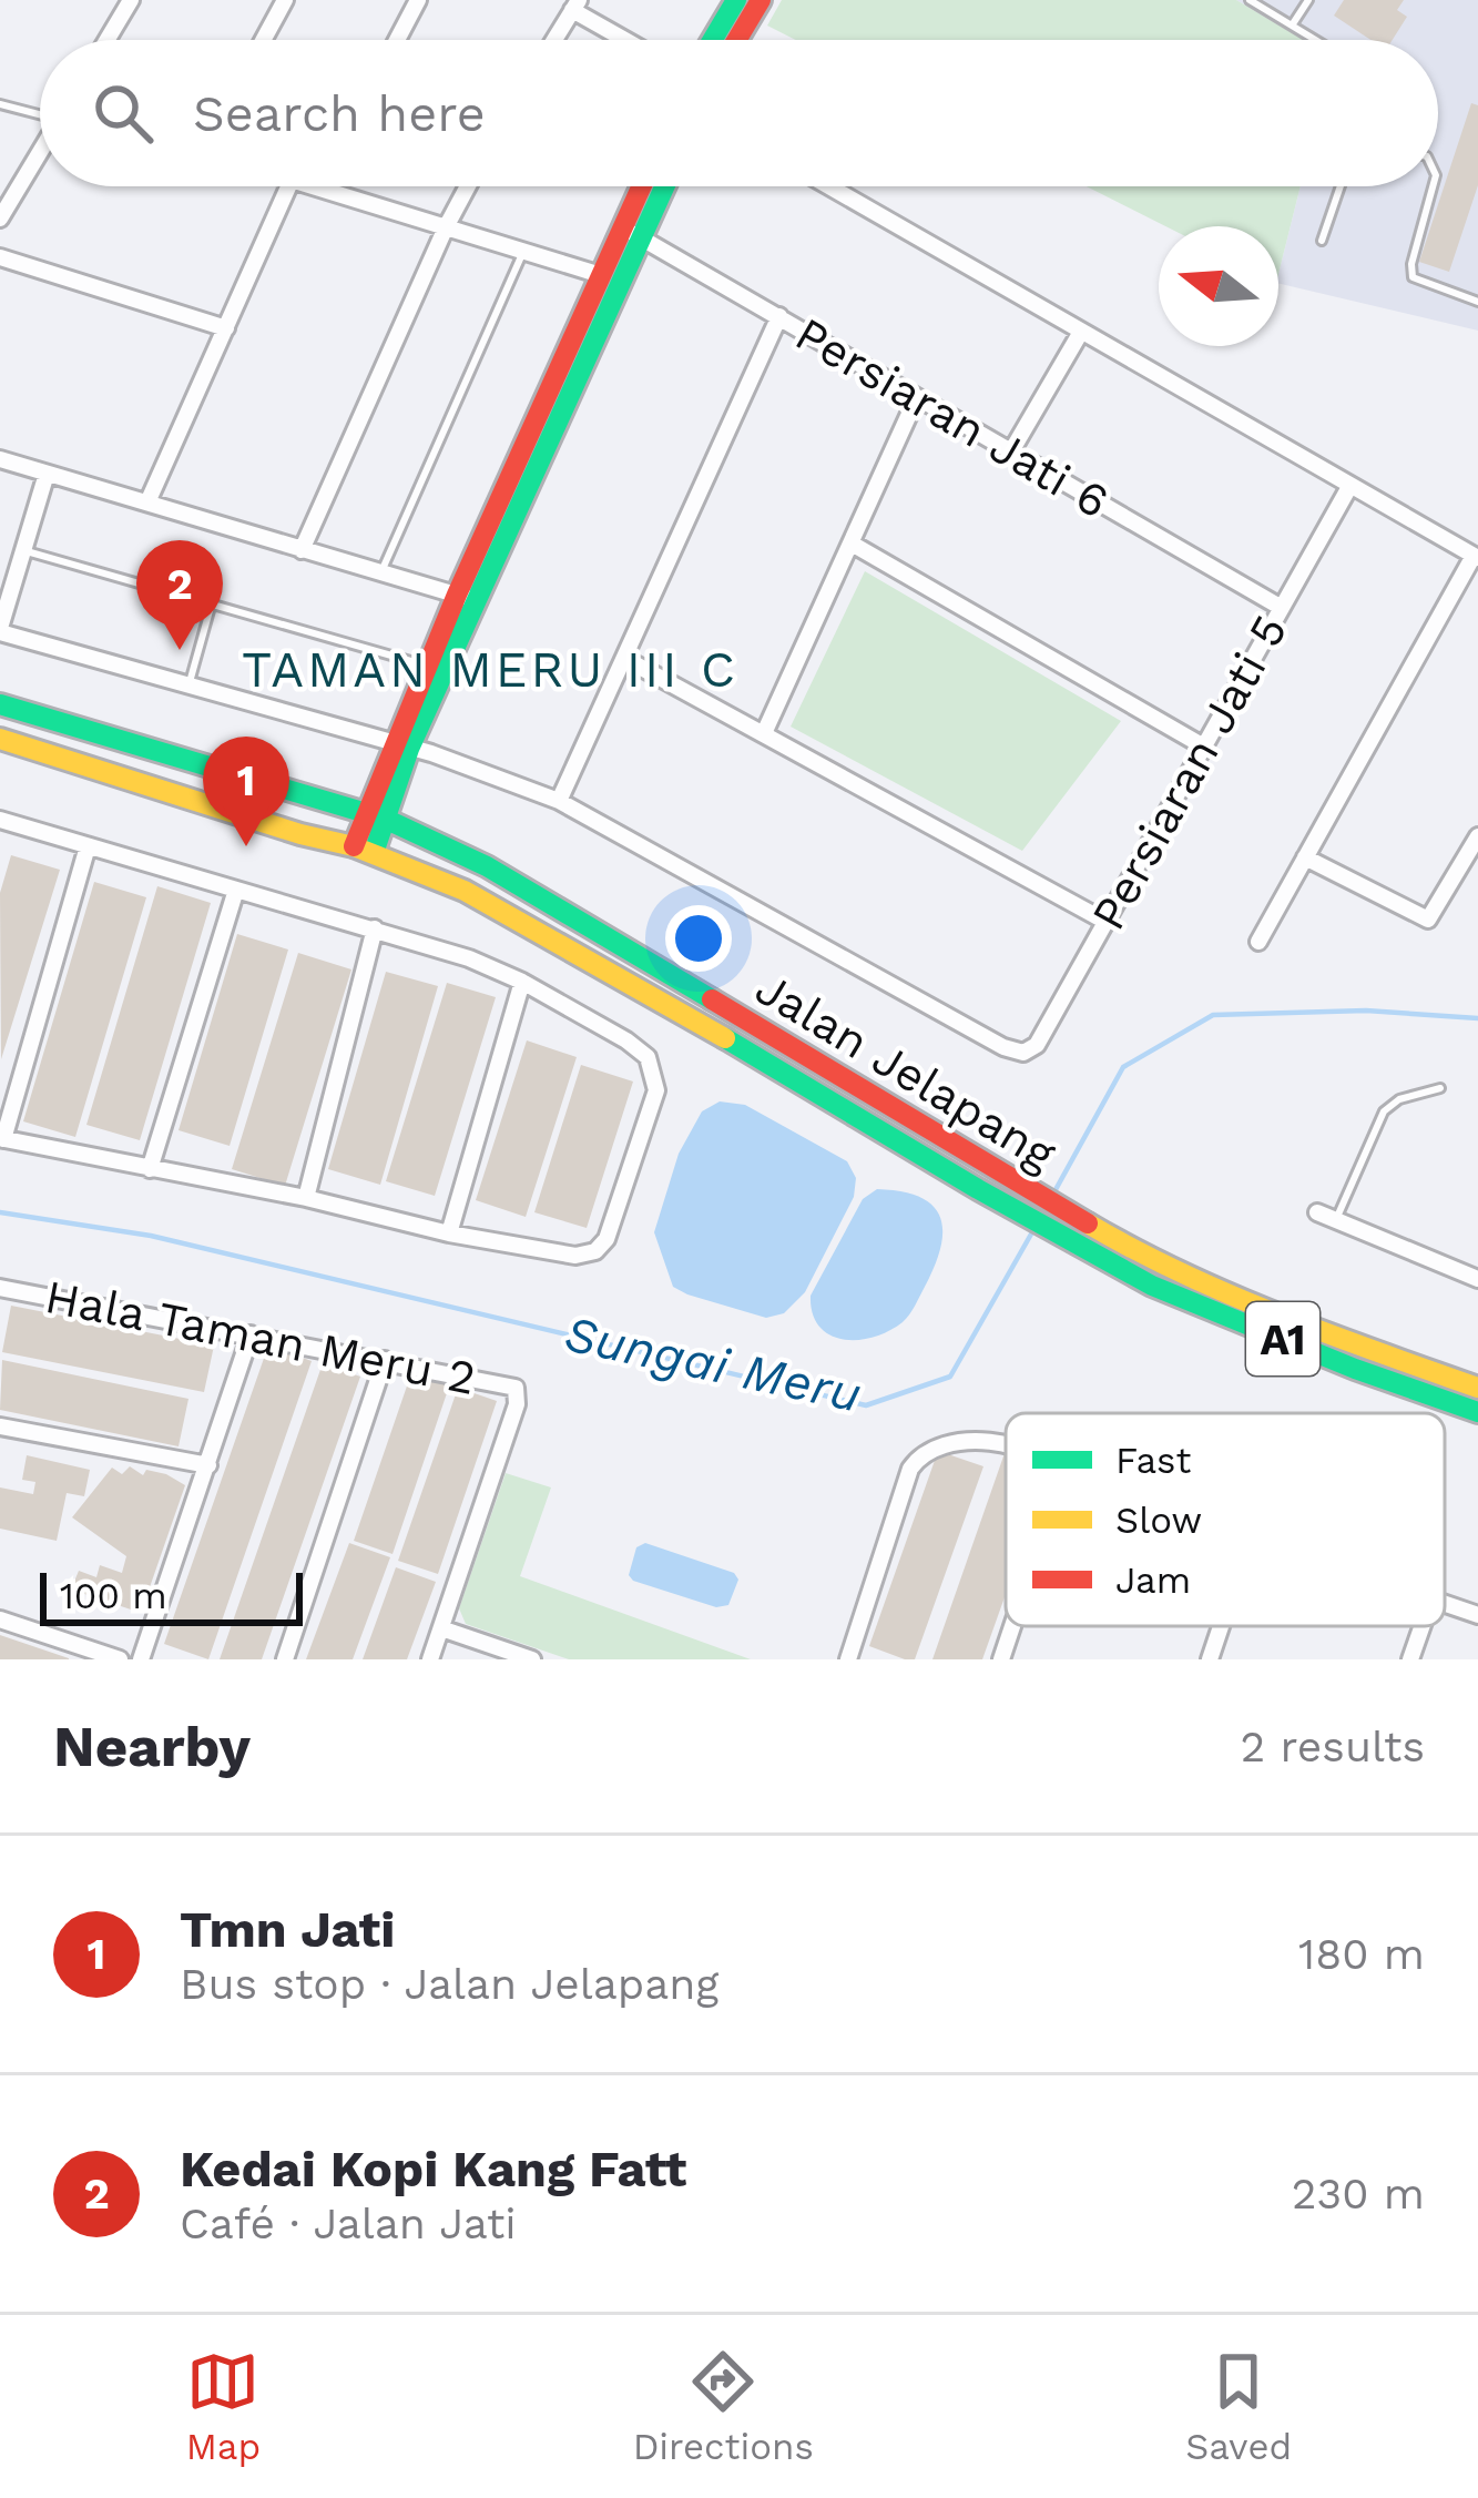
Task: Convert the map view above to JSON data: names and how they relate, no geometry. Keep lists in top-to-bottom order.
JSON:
{
  "streets": {
    "main road": ["Jalan Jelapang", "A1"],
    "street": ["Persiaran Jati 6", "Persiaran Jati 5", "Hala Taman Meru 2"]
  },
  "crossings": [
    ["Persiaran Jati 6", "Persiaran Jati 5"]
  ],
  "districts": ["TAMAN MERU III C"],
  "water": ["Sungai Meru"],
  "legend": ["Fast", "Slow", "Jam"],
  "scale_bar": "100 m",
  "north": "left",
  "page": {
    "search": "Search here",
    "pins": ["2", "1"],
    "scale": "100 m",
    "heading": ["Nearby", "2 results"],
    "list": [
      {
        "mark": "1",
        "name": "Tmn Jati",
        "note": "Bus stop · Jalan Jelapang",
        "value": "180 m"
      },
      {
        "mark": "2",
        "name": "Kedai Kopi Kang Fatt",
        "note": "Café · Jalan Jati",
        "value": "230 m"
      }
    ],
    "nav": ["Map", "Directions", "Saved"]
  }
}
